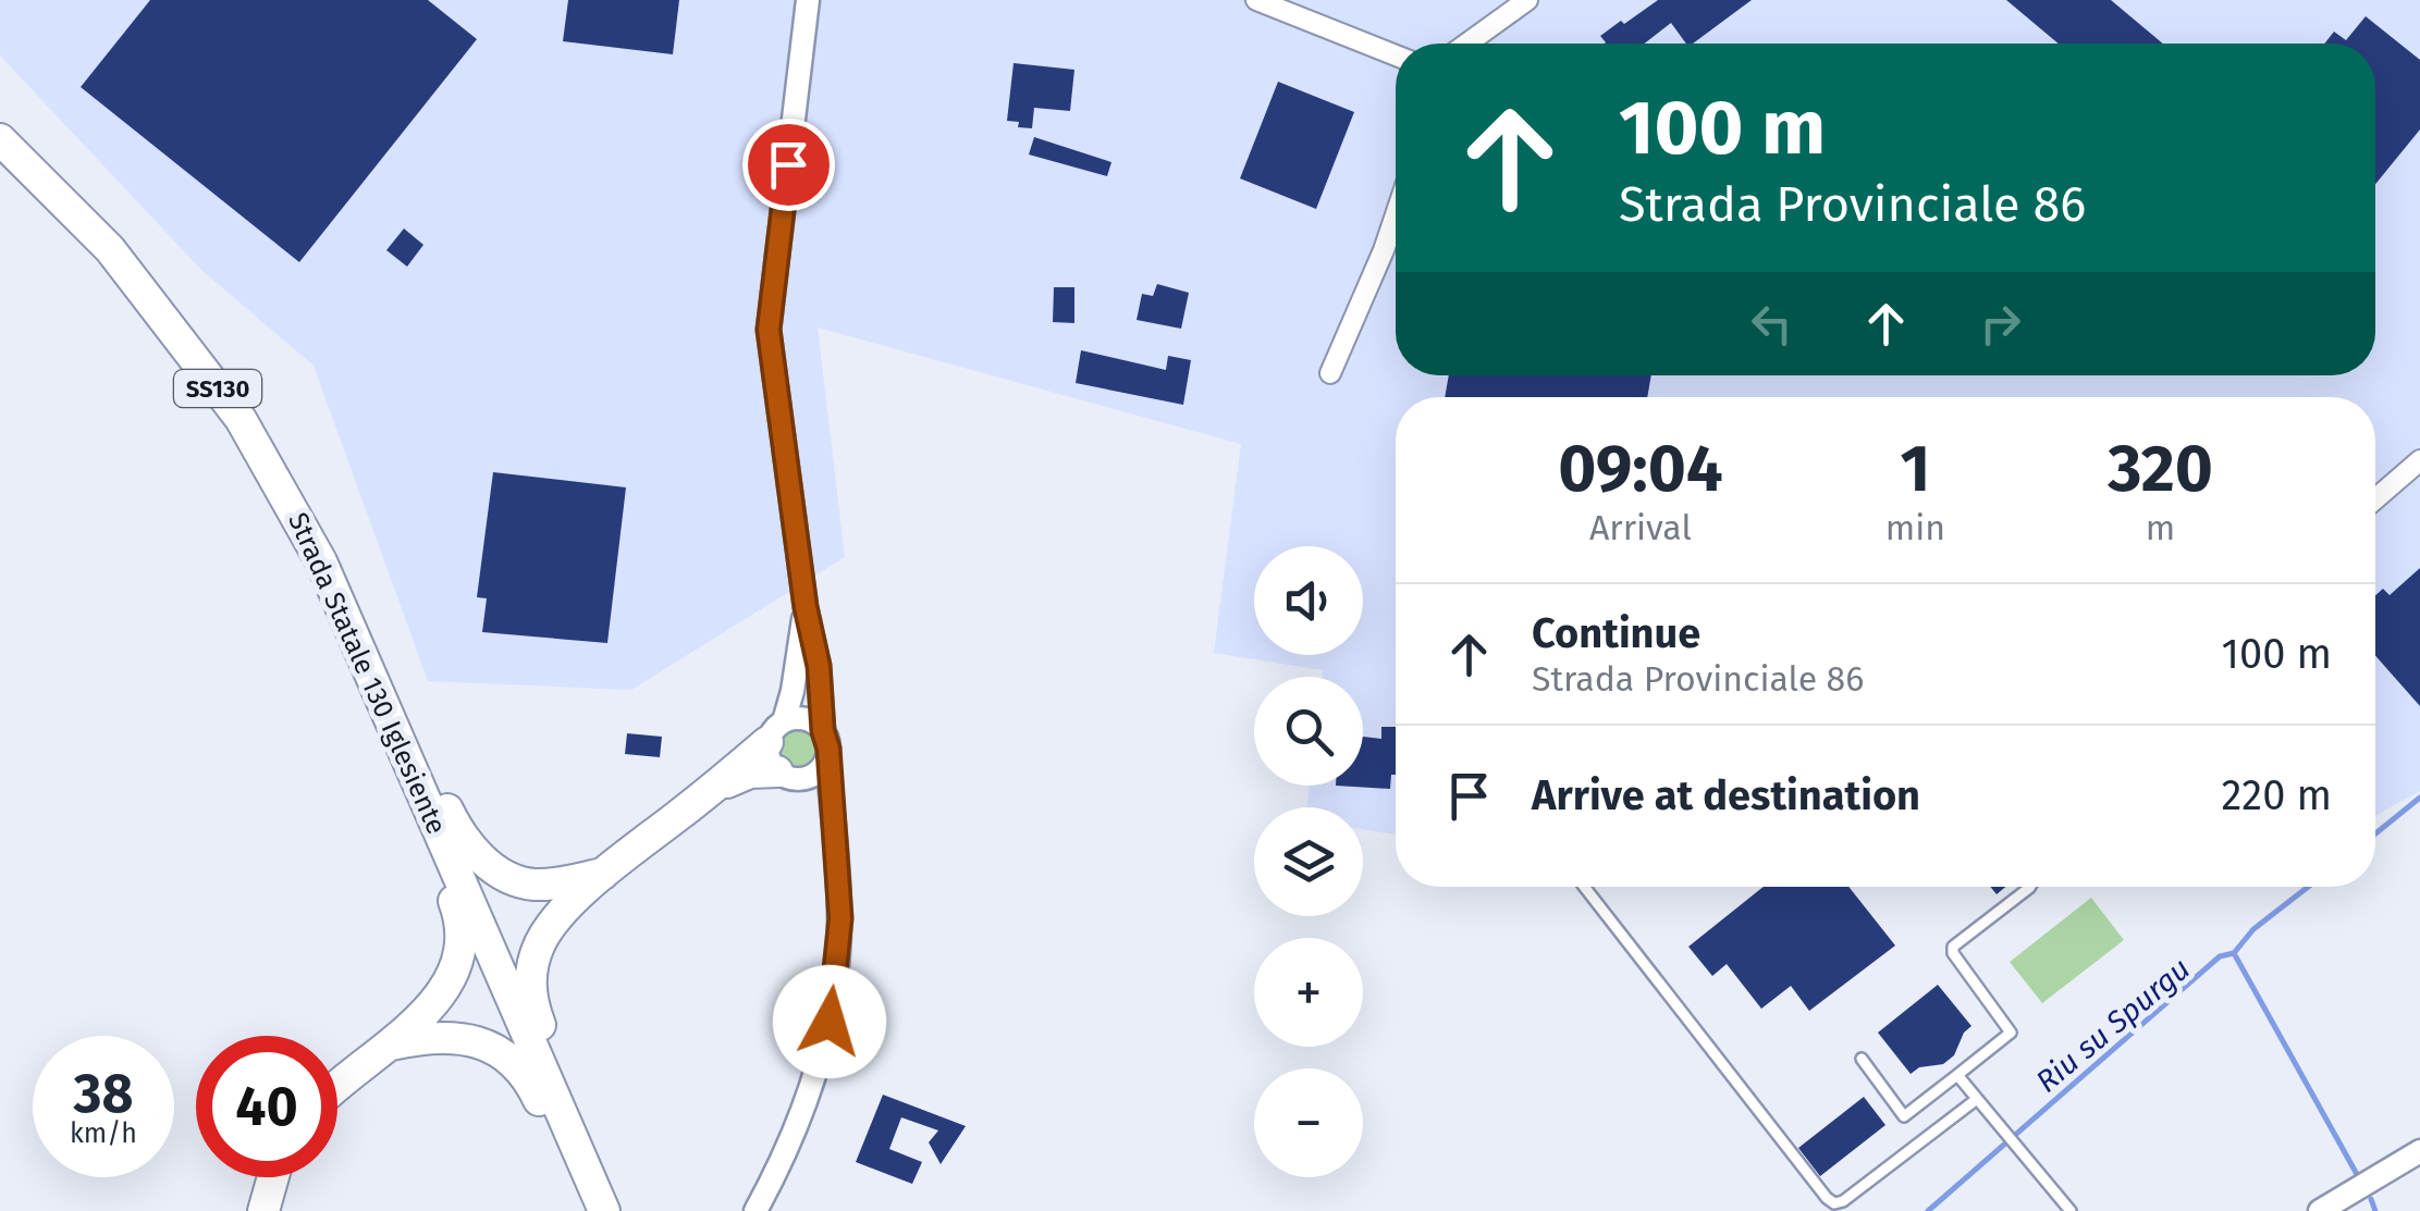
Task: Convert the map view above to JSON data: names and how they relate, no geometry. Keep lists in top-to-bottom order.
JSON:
{
  "streets": {
    "highway": ["SS130", "Strada Statale 130 Iglesiente"]
  },
  "water": ["Riu su Spurgu"],
  "page": {
    "turn": ["100 m", "Strada Provinciale 86"],
    "eta": [
      "09:04",
      "Arrival",
      "1",
      "min",
      "320",
      "m"
    ],
    "map_buttons": ["+", "−"],
    "list": [
      {
        "name": "Continue",
        "note": "Strada Provinciale 86",
        "value": "100 m"
      },
      {
        "name": "Arrive at destination",
        "value": "220 m"
      }
    ],
    "speed": "38 km/h",
    "limit": "40"
  }
}
